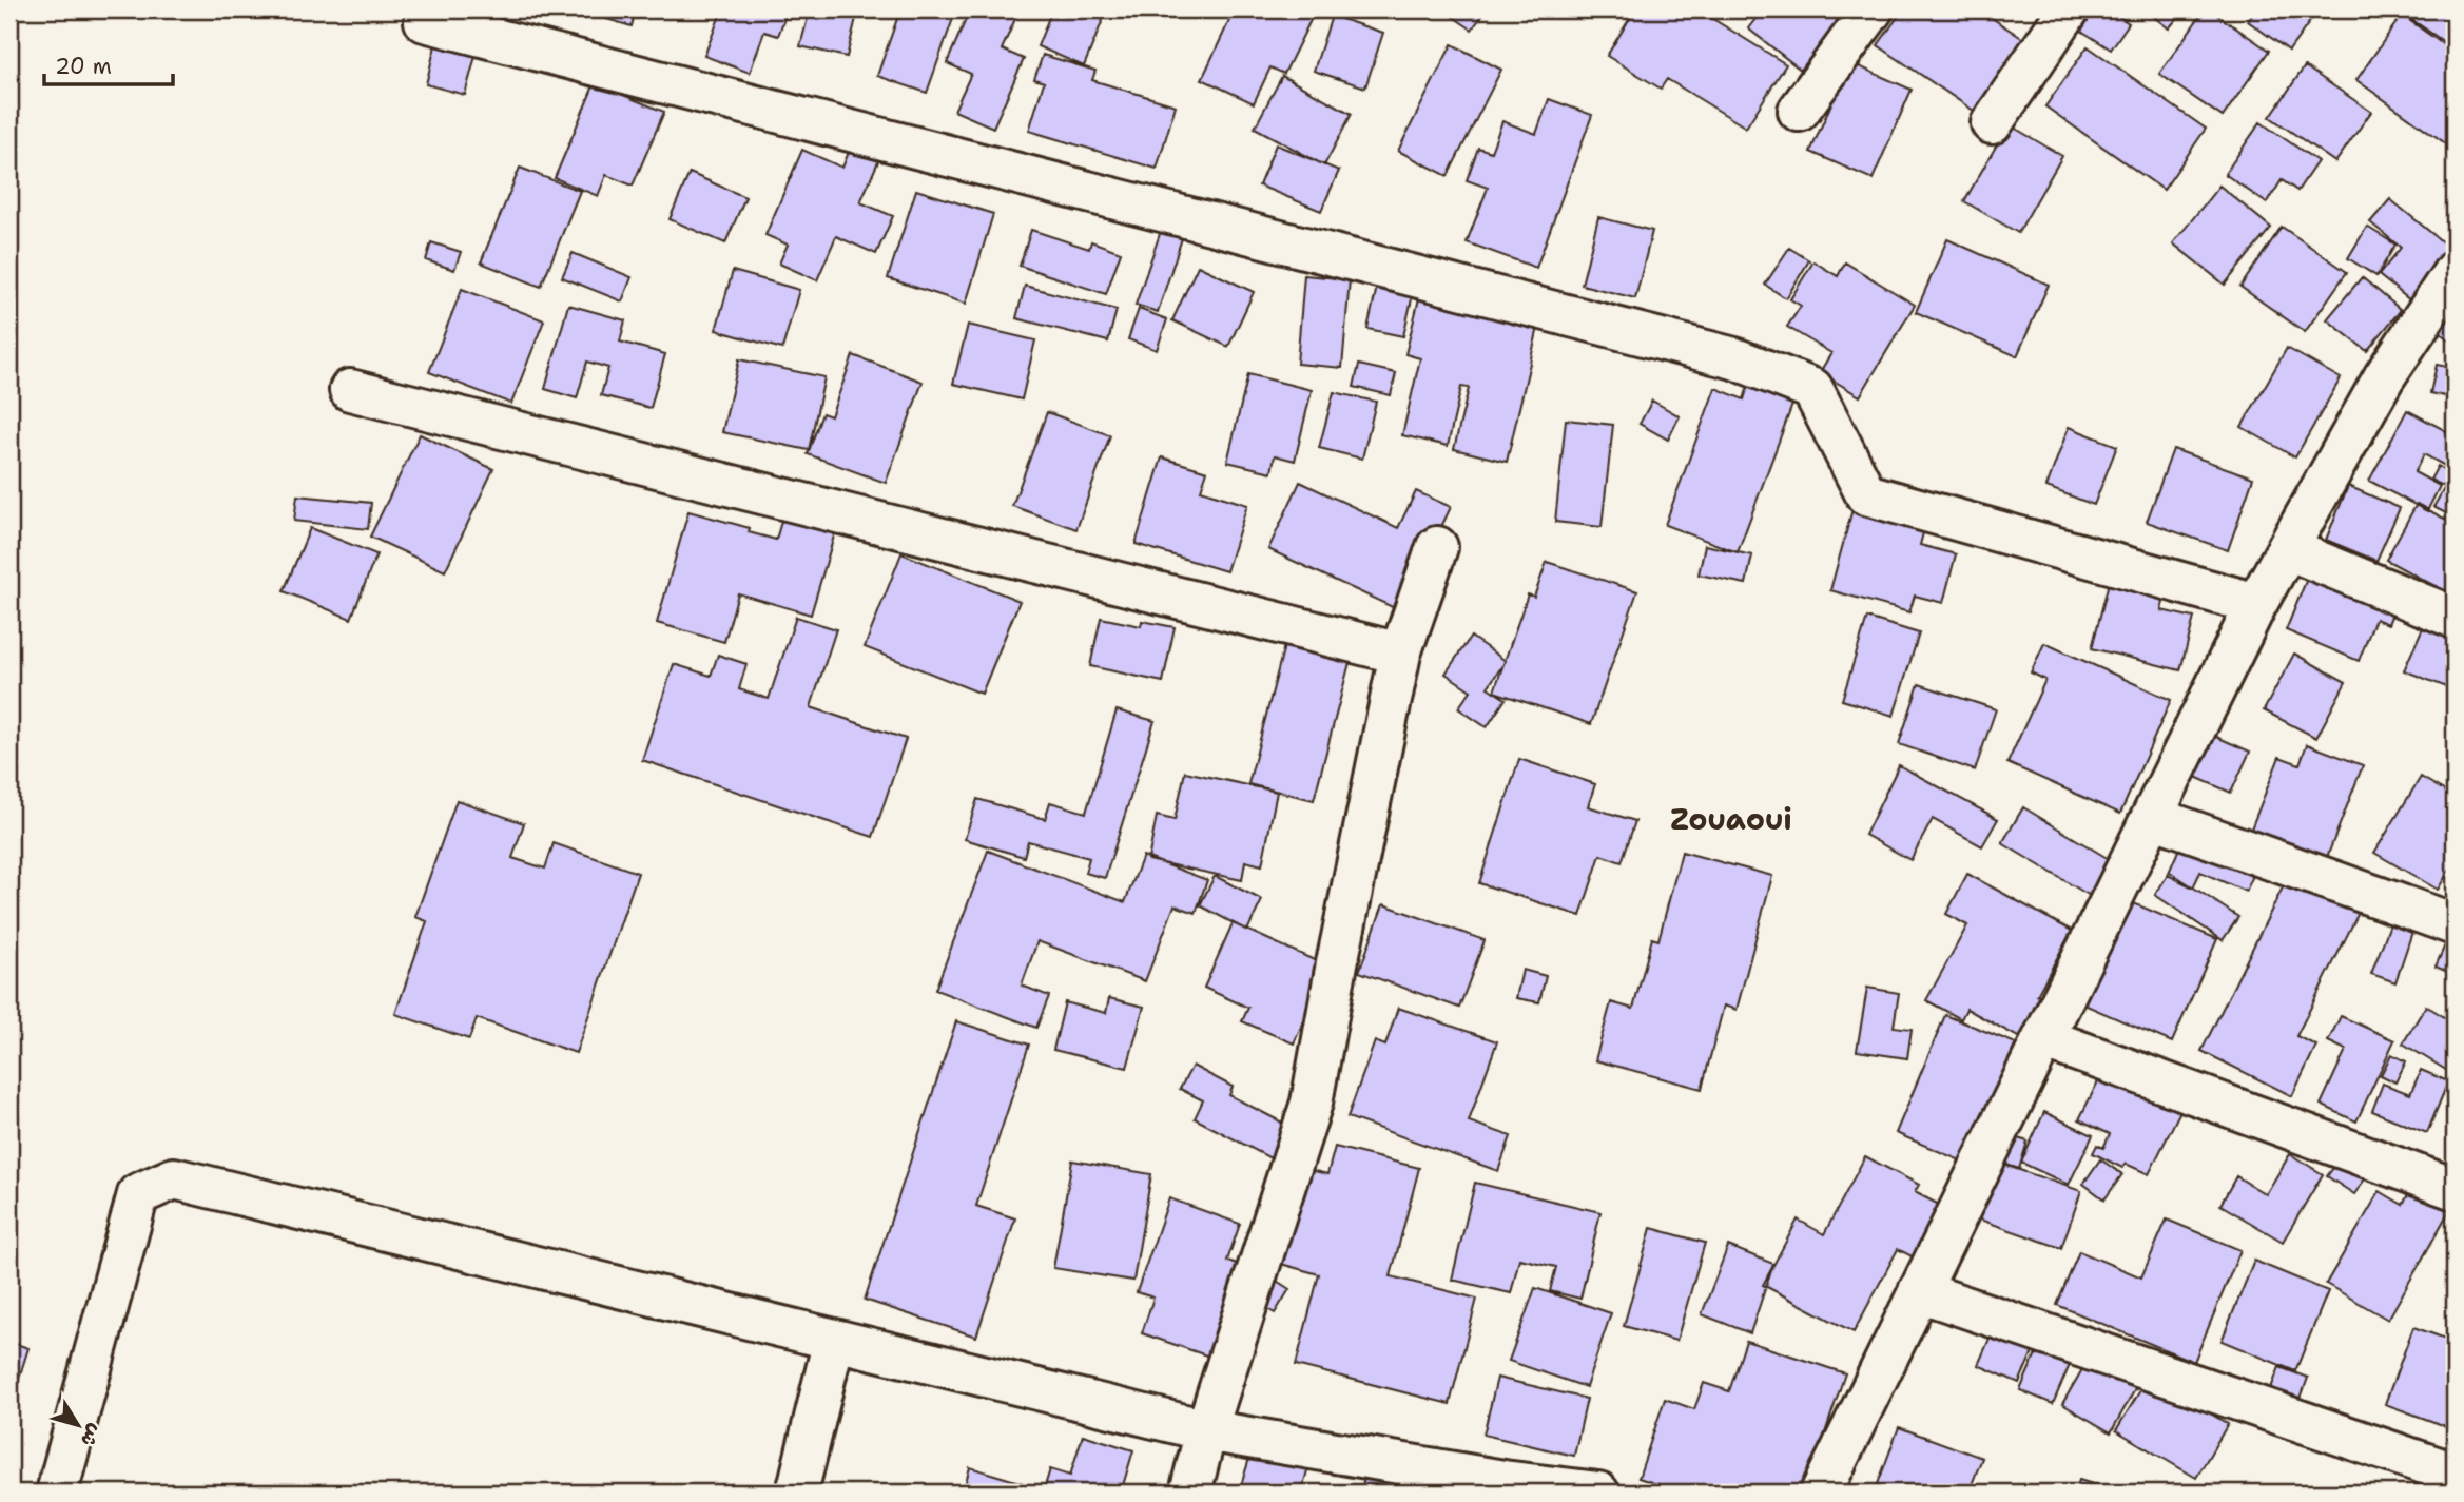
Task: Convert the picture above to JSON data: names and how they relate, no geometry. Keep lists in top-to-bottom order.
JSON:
{
  "districts": ["Zouaoui"],
  "scale_bar": "20 m",
  "north": "bottom right"
}
